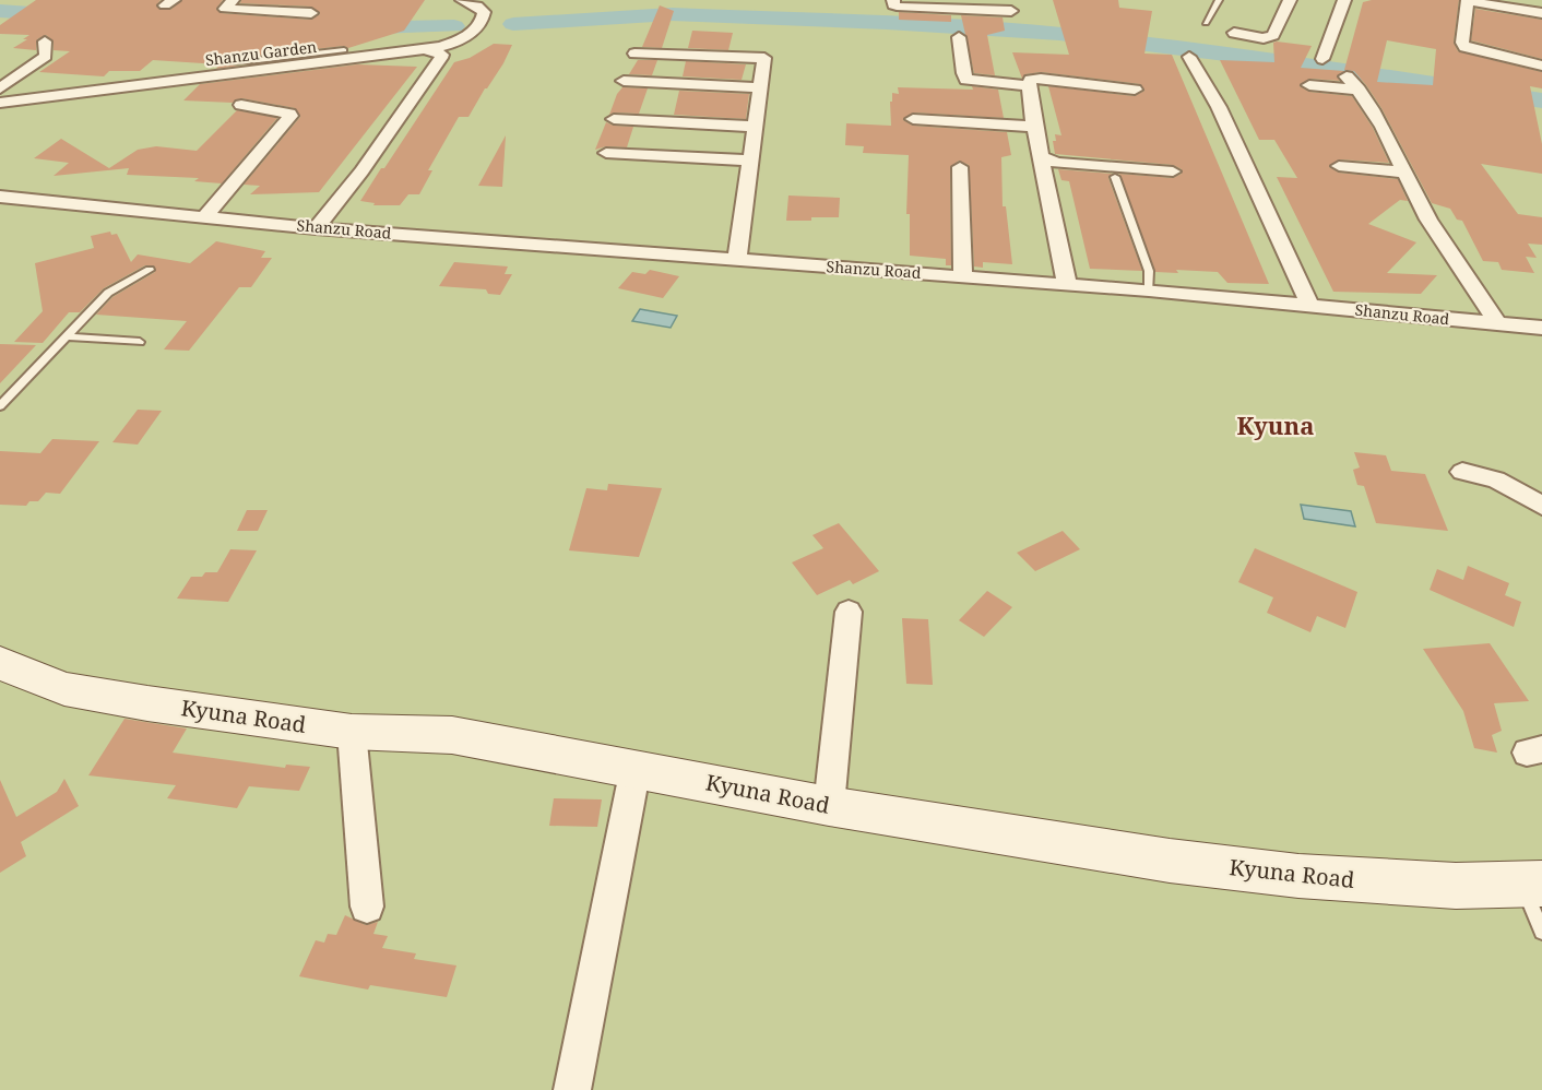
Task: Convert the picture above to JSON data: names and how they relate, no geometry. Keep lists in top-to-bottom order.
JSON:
{
  "streets": {
    "main road": ["Kyuna Road"],
    "street": ["Shanzu Garden", "Shanzu Road"]
  },
  "districts": ["Kyuna"]
}
